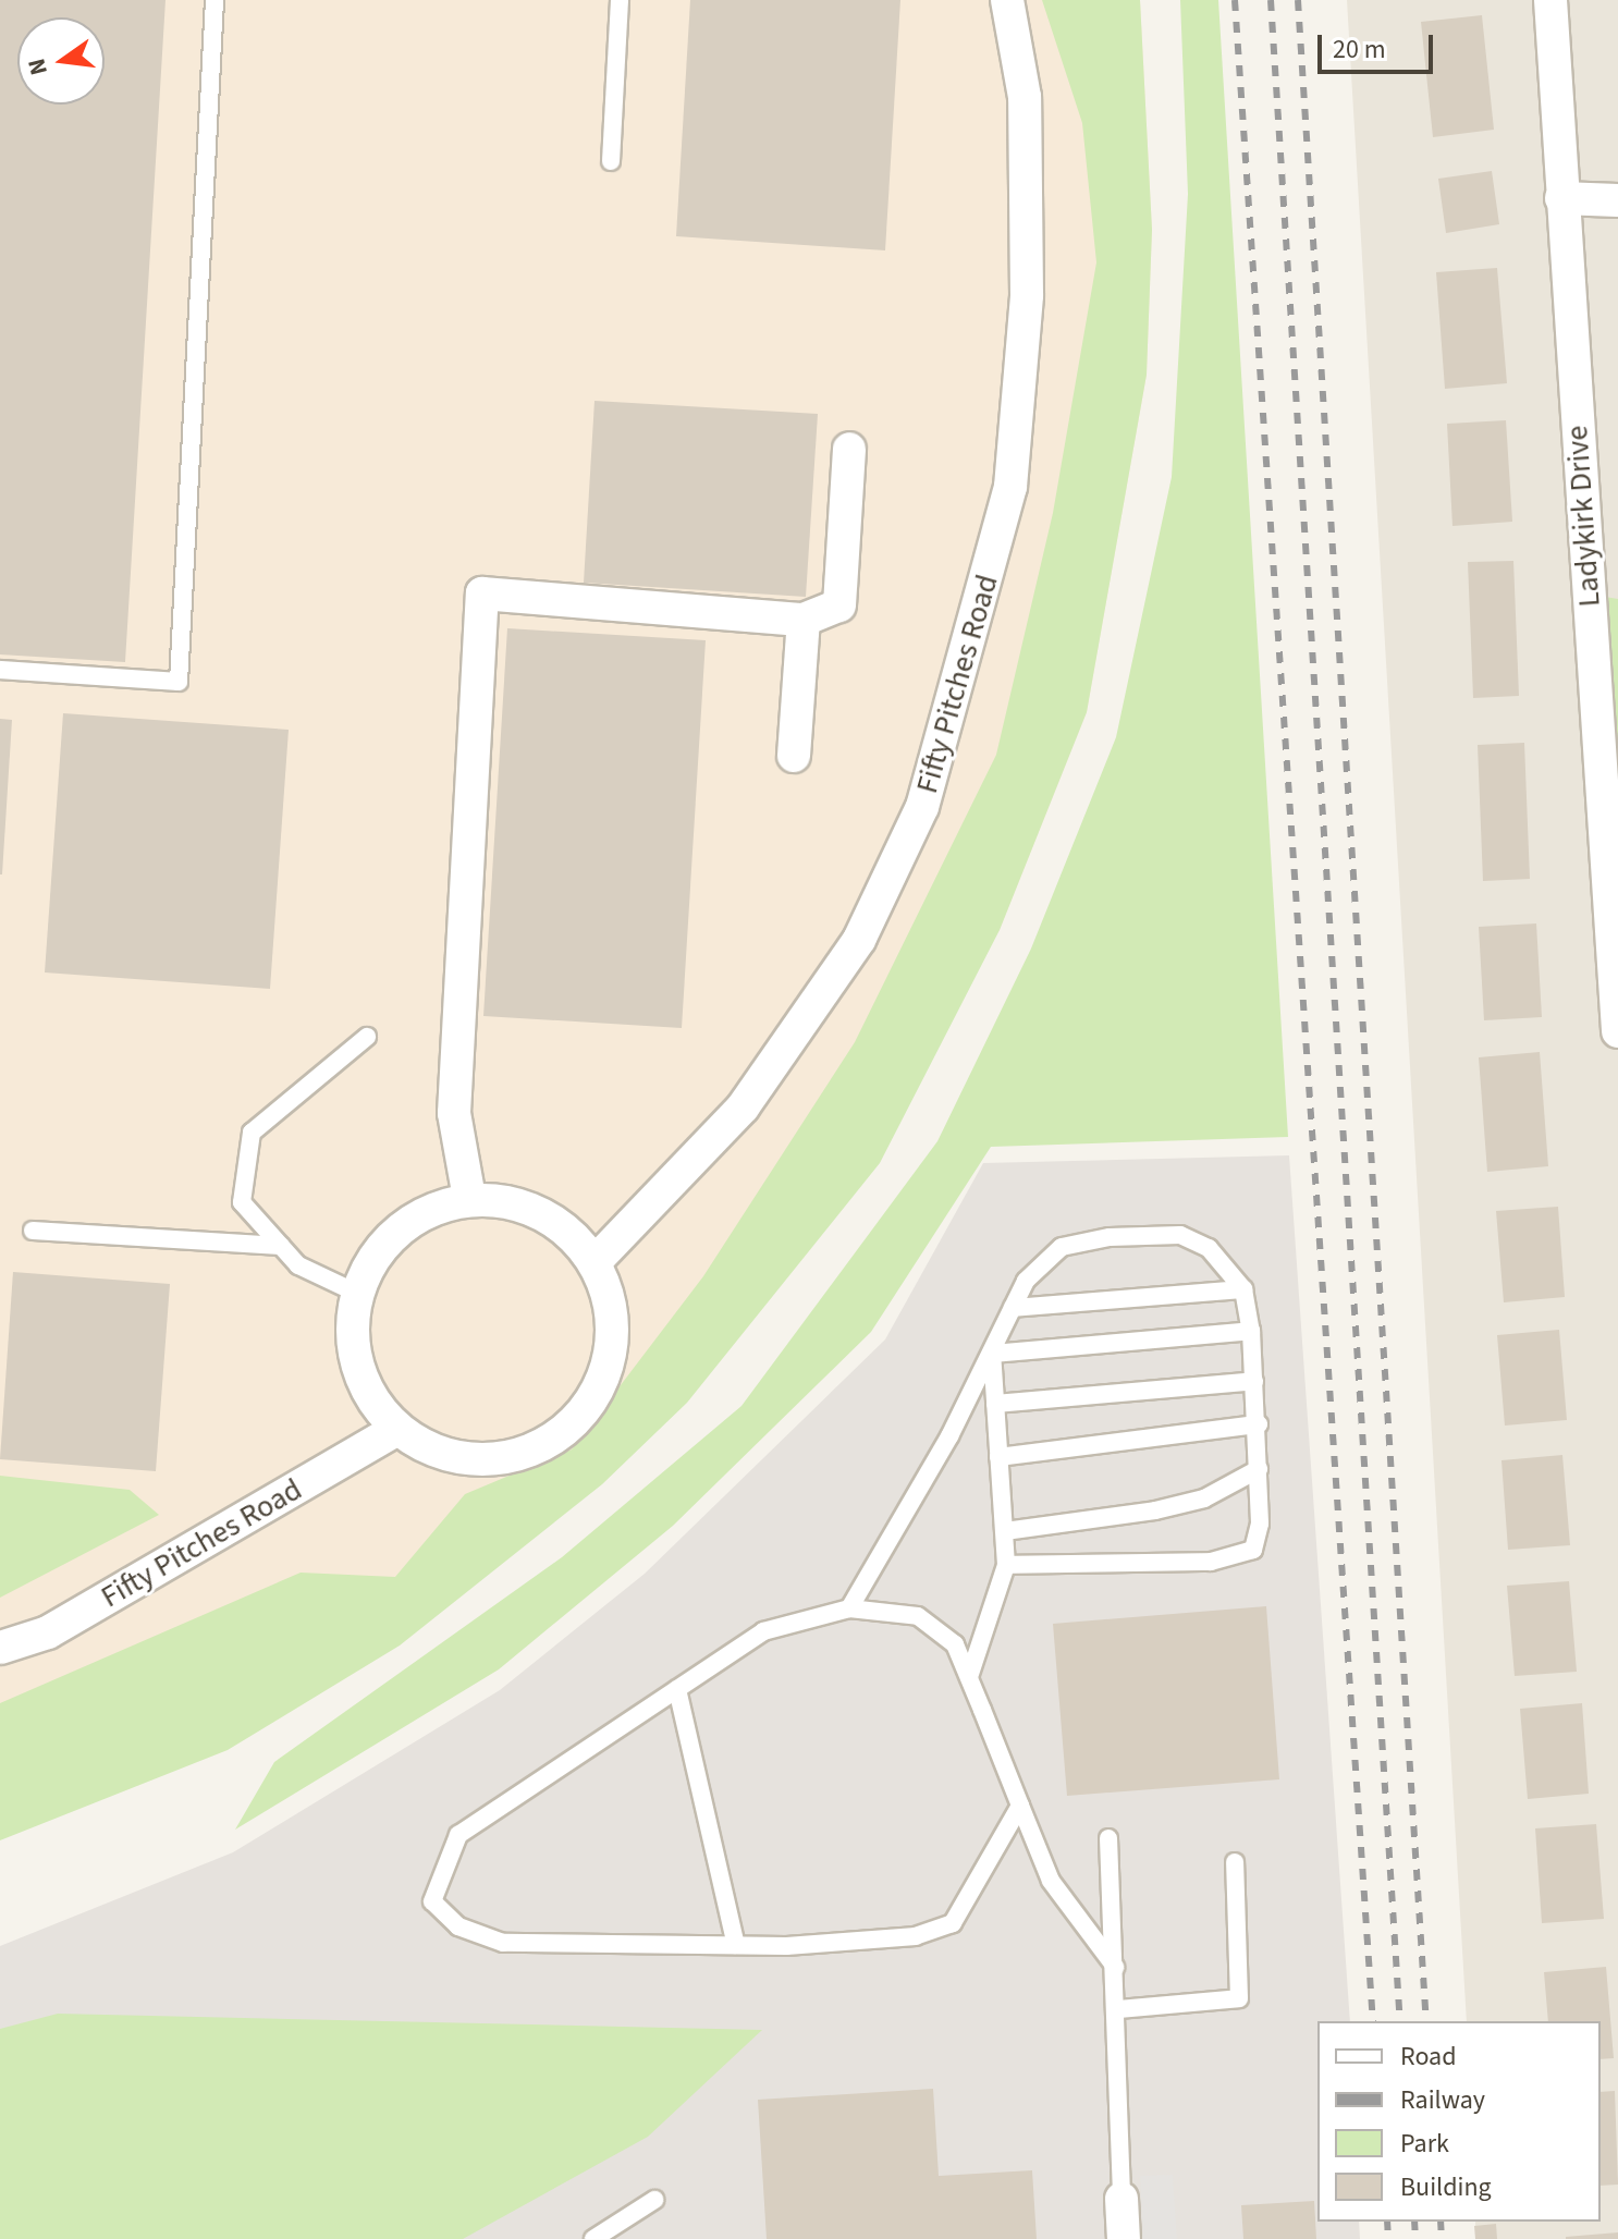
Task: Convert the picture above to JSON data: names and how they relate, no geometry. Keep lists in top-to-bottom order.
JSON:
{
  "streets": {
    "street": ["Ladykirk Drive", "Fifty Pitches Road"]
  },
  "legend": [
    "Road",
    "Railway",
    "Park",
    "Building"
  ],
  "scale_bar": "20 m",
  "north": "left"
}
